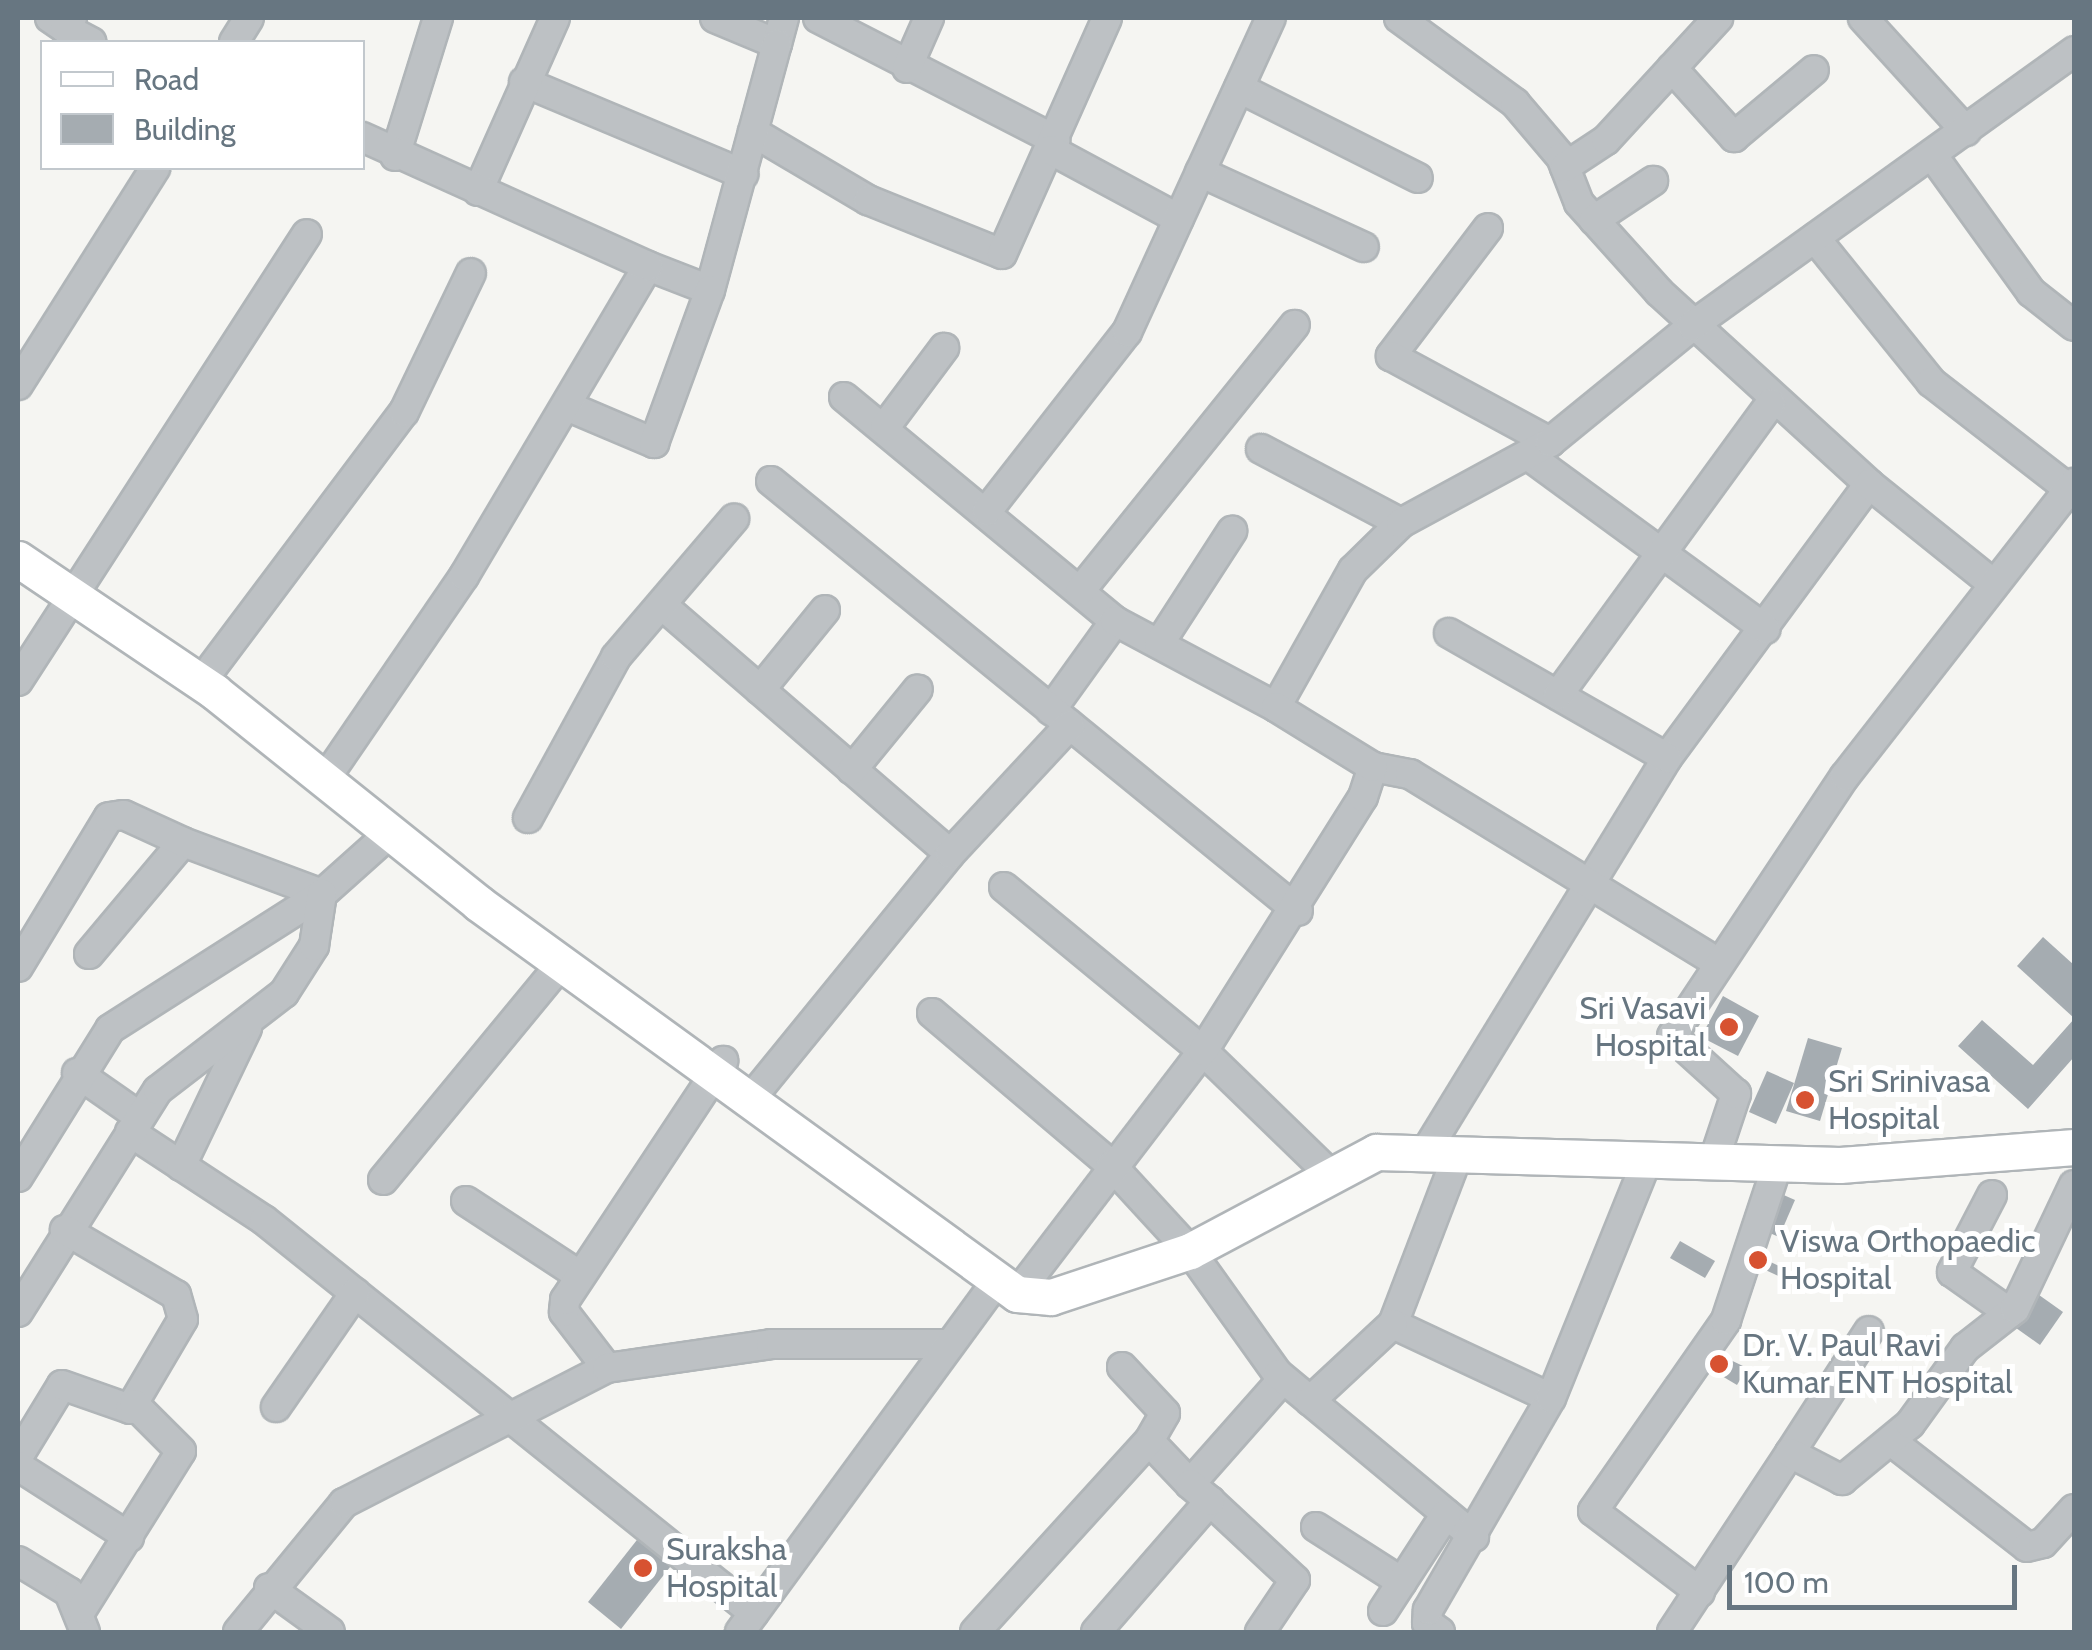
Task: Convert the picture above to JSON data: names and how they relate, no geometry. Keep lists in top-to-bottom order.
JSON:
{
  "places": [
    "Sri Vasavi Hospital",
    "Sri Srinivasa Hospital",
    "Viswa Orthopaedic Hospital",
    "Dr. V. Paul Ravi Kumar ENT Hospital",
    "Suraksha Hospital"
  ],
  "legend": ["Road", "Building"],
  "scale_bar": "100 m"
}
